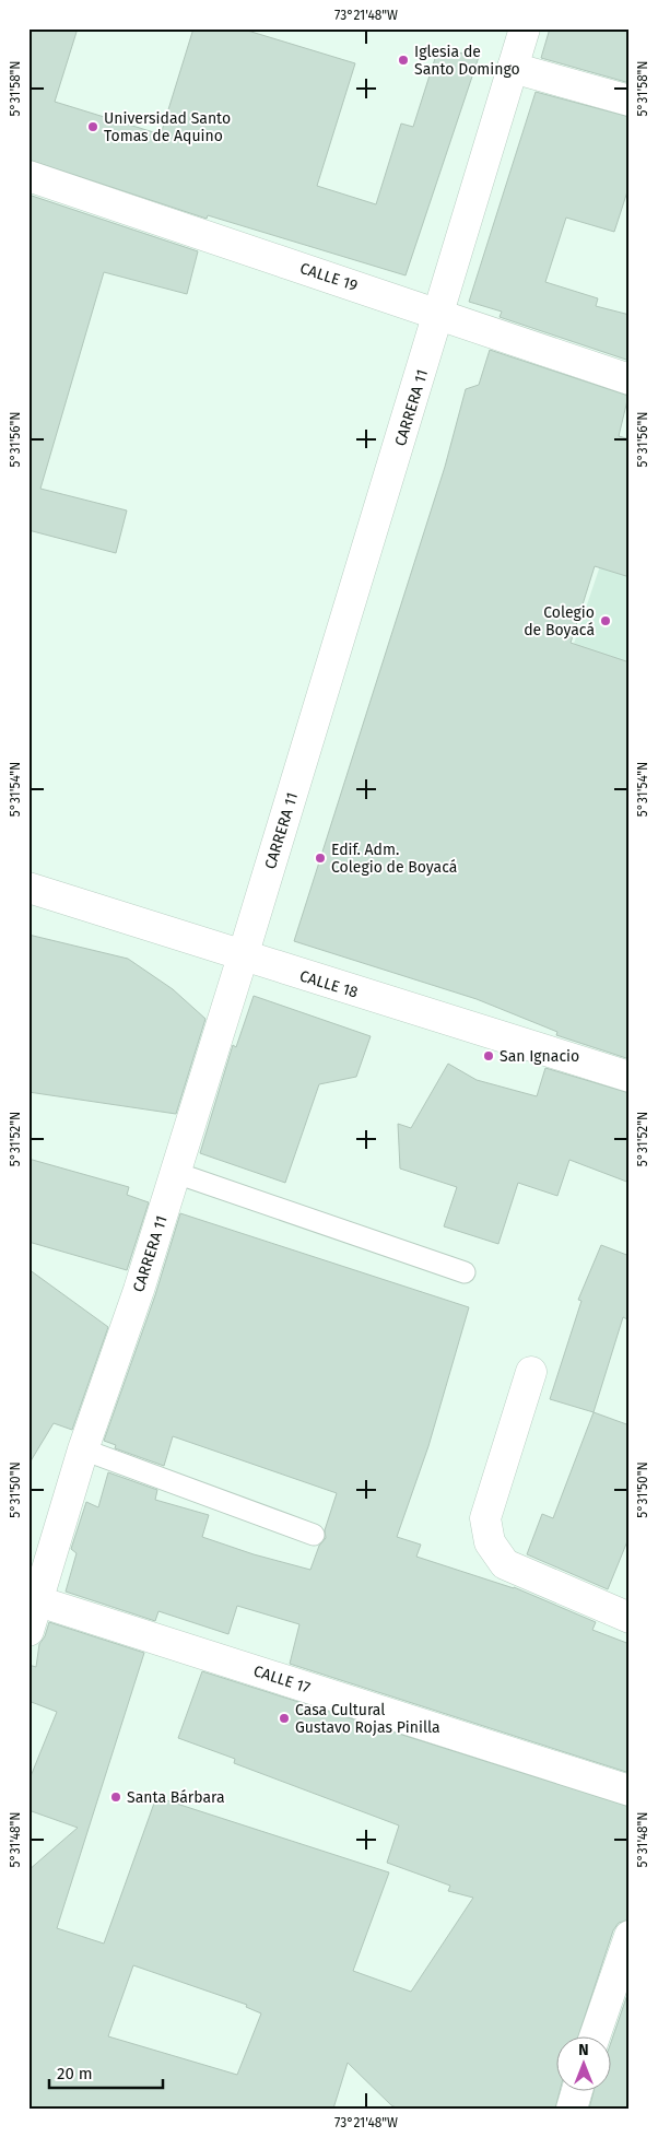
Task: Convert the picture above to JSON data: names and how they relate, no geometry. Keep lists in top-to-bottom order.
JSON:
{
  "streets": {
    "street": [
      "CALLE 19",
      "CARRERA 11",
      "CALLE 18",
      "CALLE 17"
    ]
  },
  "crossings": [
    ["CALLE 19", "CARRERA 11"],
    ["CARRERA 11", "CALLE 18"],
    ["CARRERA 11", "CALLE 17"]
  ],
  "places": [
    "Iglesia de Santo Domingo",
    "Universidad Santo Tomas de Aquino",
    "Colegio de Boyacá",
    "Edif. Adm. Colegio de Boyacá",
    "San Ignacio",
    "Casa Cultural Gustavo Rojas Pinilla",
    "Santa Bárbara"
  ],
  "scale_bar": "20 m",
  "north": "top",
  "coordinates": [
    "73°21'48\"W",
    "5°31'58\"N",
    "5°31'56\"N",
    "5°31'54\"N",
    "5°31'52\"N",
    "5°31'50\"N",
    "5°31'48\"N"
  ]
}
